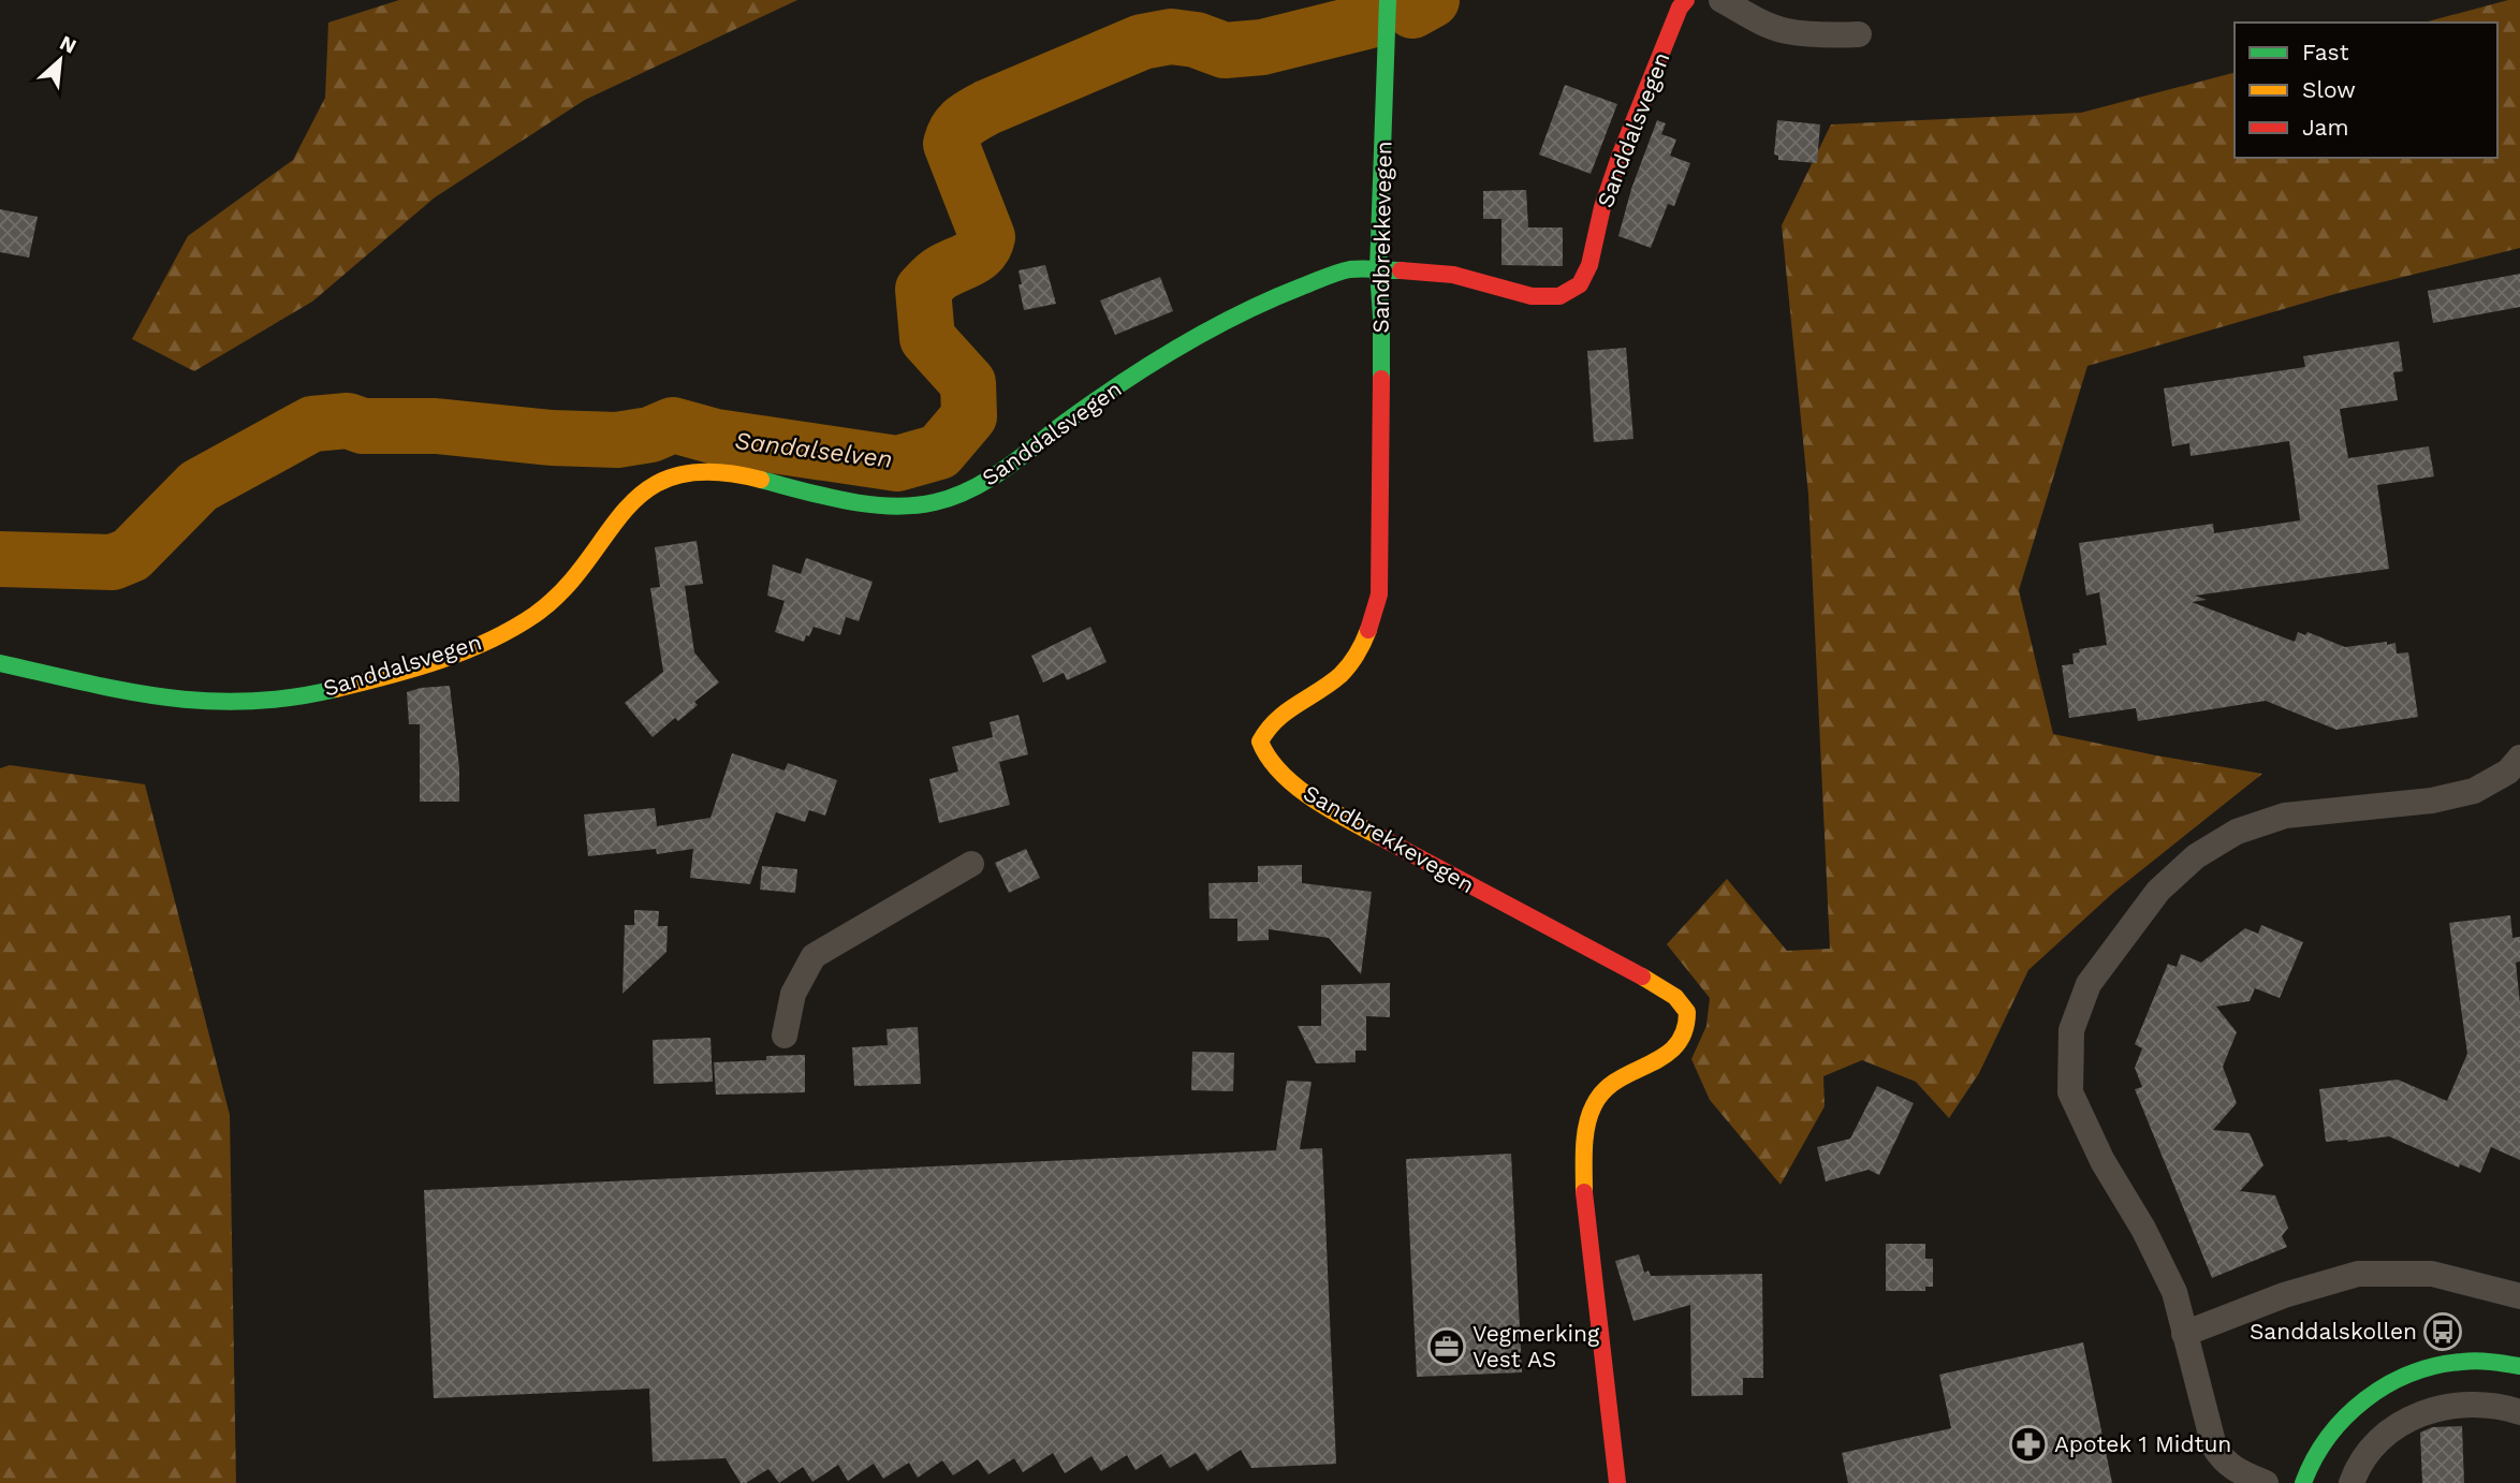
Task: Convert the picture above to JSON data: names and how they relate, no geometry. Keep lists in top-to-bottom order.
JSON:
{
  "streets": {
    "street": ["Sanddalsvegen", "Sandbrekkevegen"]
  },
  "crossings": [
    ["Sanddalsvegen", "Sandbrekkevegen"]
  ],
  "water": ["Sandalselven"],
  "places": {
    "bus stop": ["Sanddalskollen"],
    "office": ["Vegmerking Vest AS"],
    "pharmacy": ["Apotek 1 Midtun"]
  },
  "legend": ["Fast", "Slow", "Jam"],
  "north": "top right"
}
